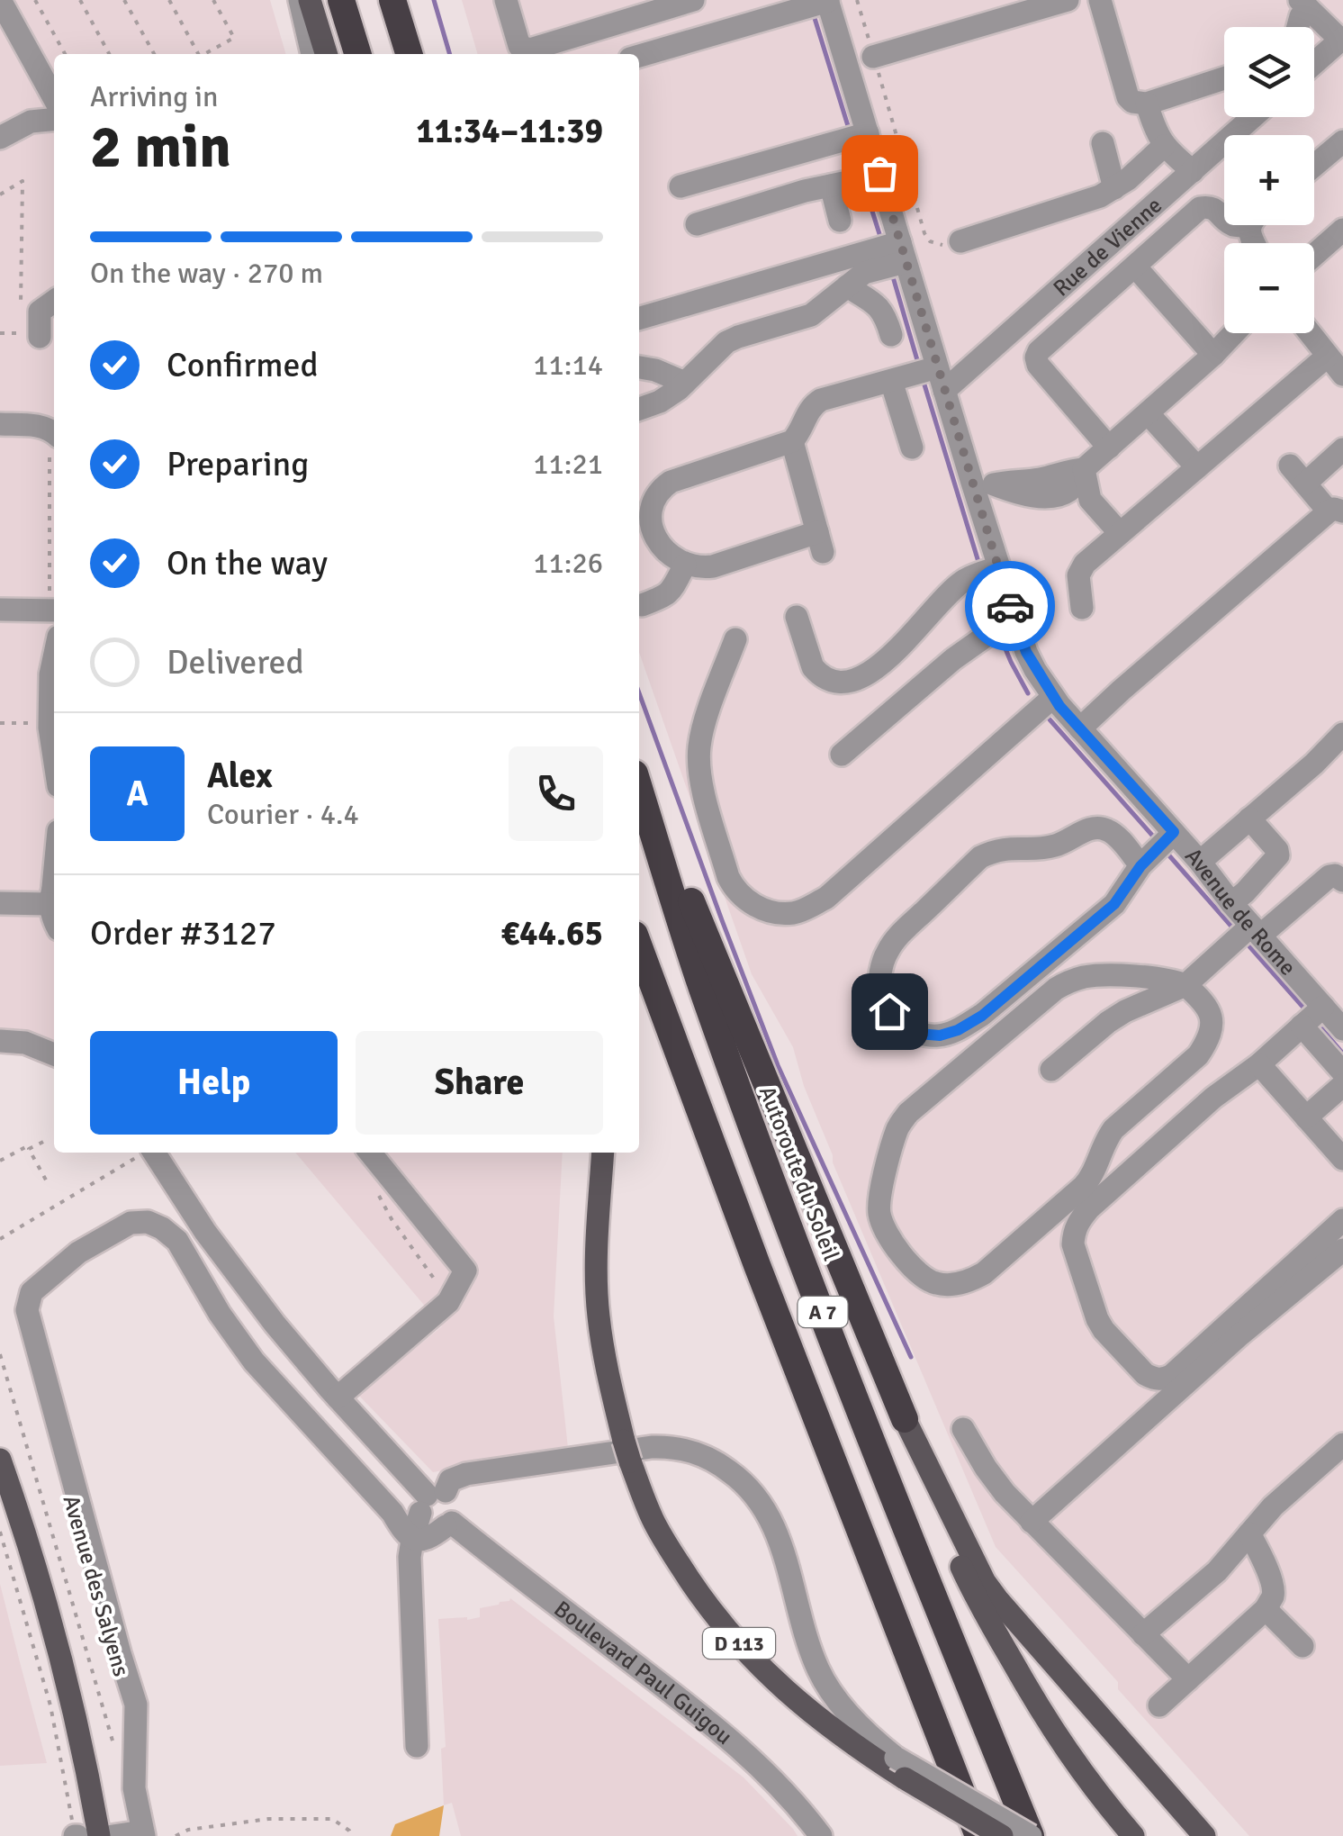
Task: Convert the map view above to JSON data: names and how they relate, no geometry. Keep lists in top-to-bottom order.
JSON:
{
  "streets": {
    "highway": ["Autoroute du Soleil", "A 7"],
    "main road": ["D 113"],
    "street": ["Rue de Vienne", "Avenue de Rome", "Boulevard Paul Guigou"],
    "path": ["Avenue des Salyens"]
  },
  "crossings": [
    ["Rue de Vienne", "Avenue de Rome"]
  ],
  "page": {
    "map_buttons": ["+", "−"],
    "heading": ["2 min", "Arriving in", "11:34–11:39"],
    "panel": [
      "Alex",
      "Courier · 4.4",
      "Order #3127",
      "€44.65"
    ],
    "bar": "On the way · 270 m",
    "list": [
      ["Confirmed", "11:14"],
      ["Preparing", "11:21"],
      ["On the way", "11:26"],
      "Delivered"
    ],
    "round": "A",
    "buttons": ["Help", "Share"]
  }
}
